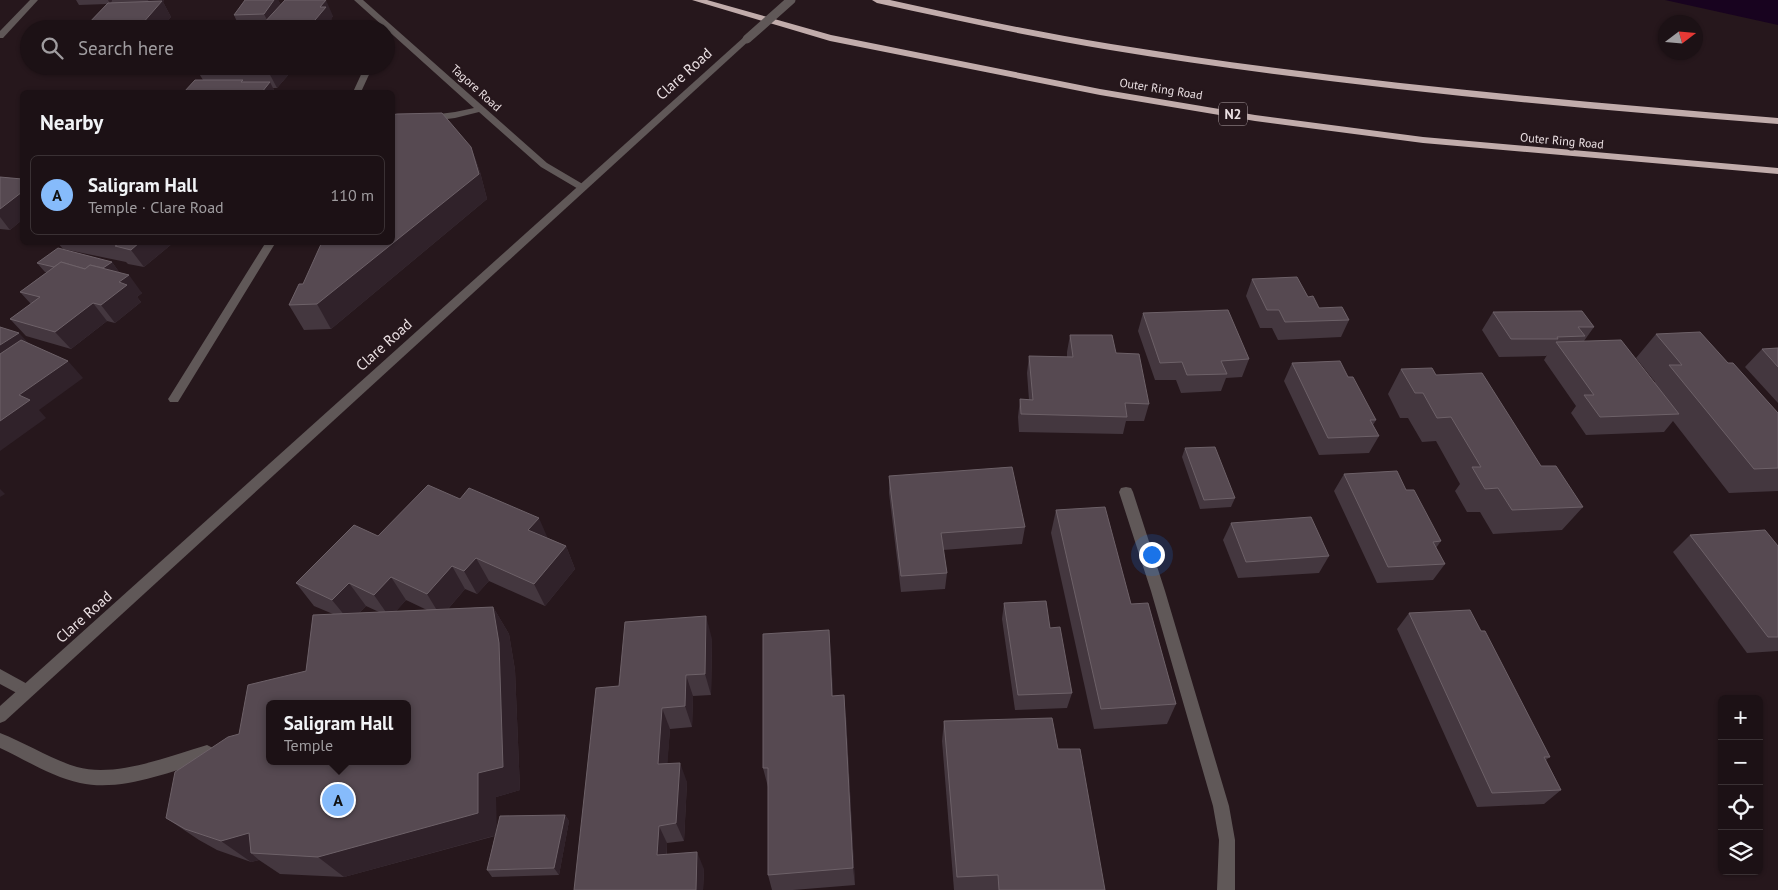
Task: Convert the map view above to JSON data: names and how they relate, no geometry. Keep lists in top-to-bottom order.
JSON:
{
  "streets": {
    "highway": ["Outer Ring Road", "N2"],
    "street": ["Clare Road", "Tagore Road"]
  },
  "crossings": [
    ["Clare Road", "Tagore Road"]
  ],
  "north": "right",
  "page": {
    "search": "Search here",
    "heading": "Nearby",
    "list": [
      {
        "mark": "A",
        "name": "Saligram Hall",
        "note": "Temple · Clare Road",
        "value": "110 m"
      }
    ],
    "map_buttons": ["+", "−"],
    "popup": ["Saligram Hall", "Temple"],
    "pins": "A"
  }
}
